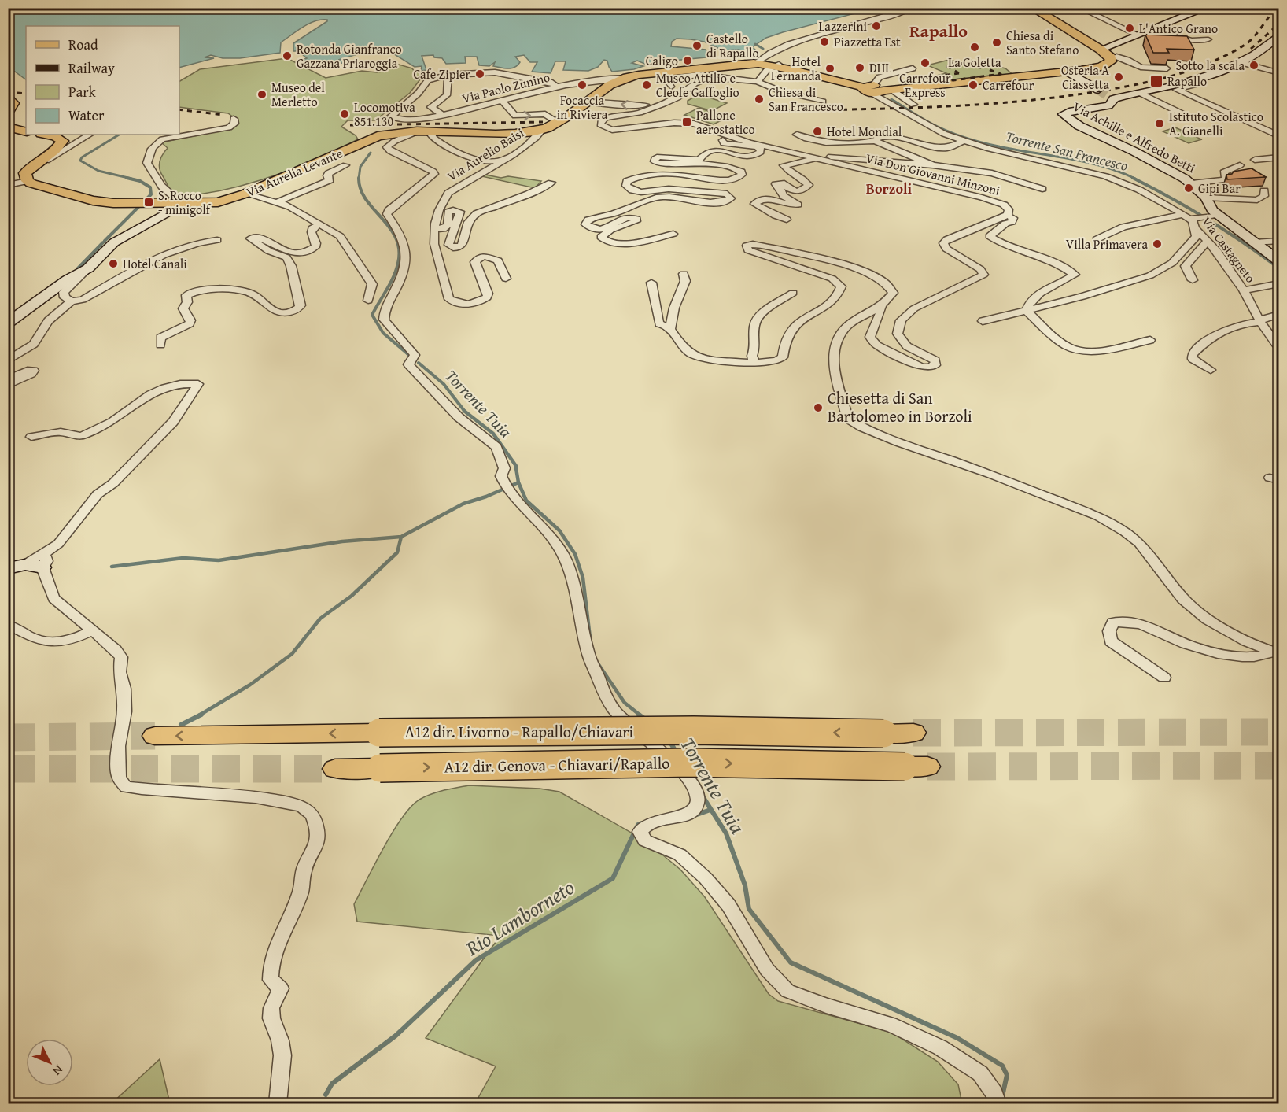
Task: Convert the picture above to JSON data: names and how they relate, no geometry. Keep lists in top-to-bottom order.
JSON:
{
  "streets": {
    "highway": ["A12 dir. Livorno - Rapallo/Chiavari", "A12 dir. Genova - Chiavari/Rapallo"],
    "main road": ["Via Aurelia Levante"],
    "street": [
      "Via Paolo Zunino",
      "Via Achille e Alfredo Betti",
      "Via Aurelio Baisi",
      "Via Don Giovanni Minzoni",
      "Via Castagneto"
    ]
  },
  "crossings": [
    ["Via Paolo Zunino", "Via Aurelia Levante"],
    ["Via Aurelio Baisi", "Via Aurelia Levante"]
  ],
  "one_way": ["A12 dir. Livorno - Rapallo/Chiavari", "A12 dir. Genova - Chiavari/Rapallo"],
  "districts": ["Rapallo", "Borzoli"],
  "water": ["Torrente San Francesco", "Torrente Tuia", "Rio Lamborneto"],
  "places": {
    "other": [
      "Lazzerini",
      "L'Antico Grano",
      "Piazzetta Est",
      "Chiesa di Santo Stefano",
      "Castello di Rapallo",
      "La Goletta",
      "Rotonda Gianfranco Gazzana Priaroggia",
      "Caligo",
      "Carrefour Express",
      "Sotto la scala",
      "DHL",
      "Hotel Fernanda",
      "Cafe Zipier",
      "Osteria A Ciassetta",
      "Focaccia in Riviera",
      "Museo Attilio e Cleofe Gaffoglio",
      "Carrefour",
      "Museo del Merletto",
      "Chiesa di San Francesco",
      "Locomotiva 851.130",
      "Istituto Scolastico A. Gianelli",
      "Hotel Mondial",
      "Gipi Bar",
      "Villa Primavera",
      "Hotel Canali",
      "Chiesetta di San Bartolomeo in Borzoli"
    ],
    "transit": ["Rapallo", "Pallone aerostatico", "S. Rocco - minigolf"]
  },
  "legend": [
    "Road",
    "Railway",
    "Park",
    "Water"
  ],
  "north": "bottom right"
}
